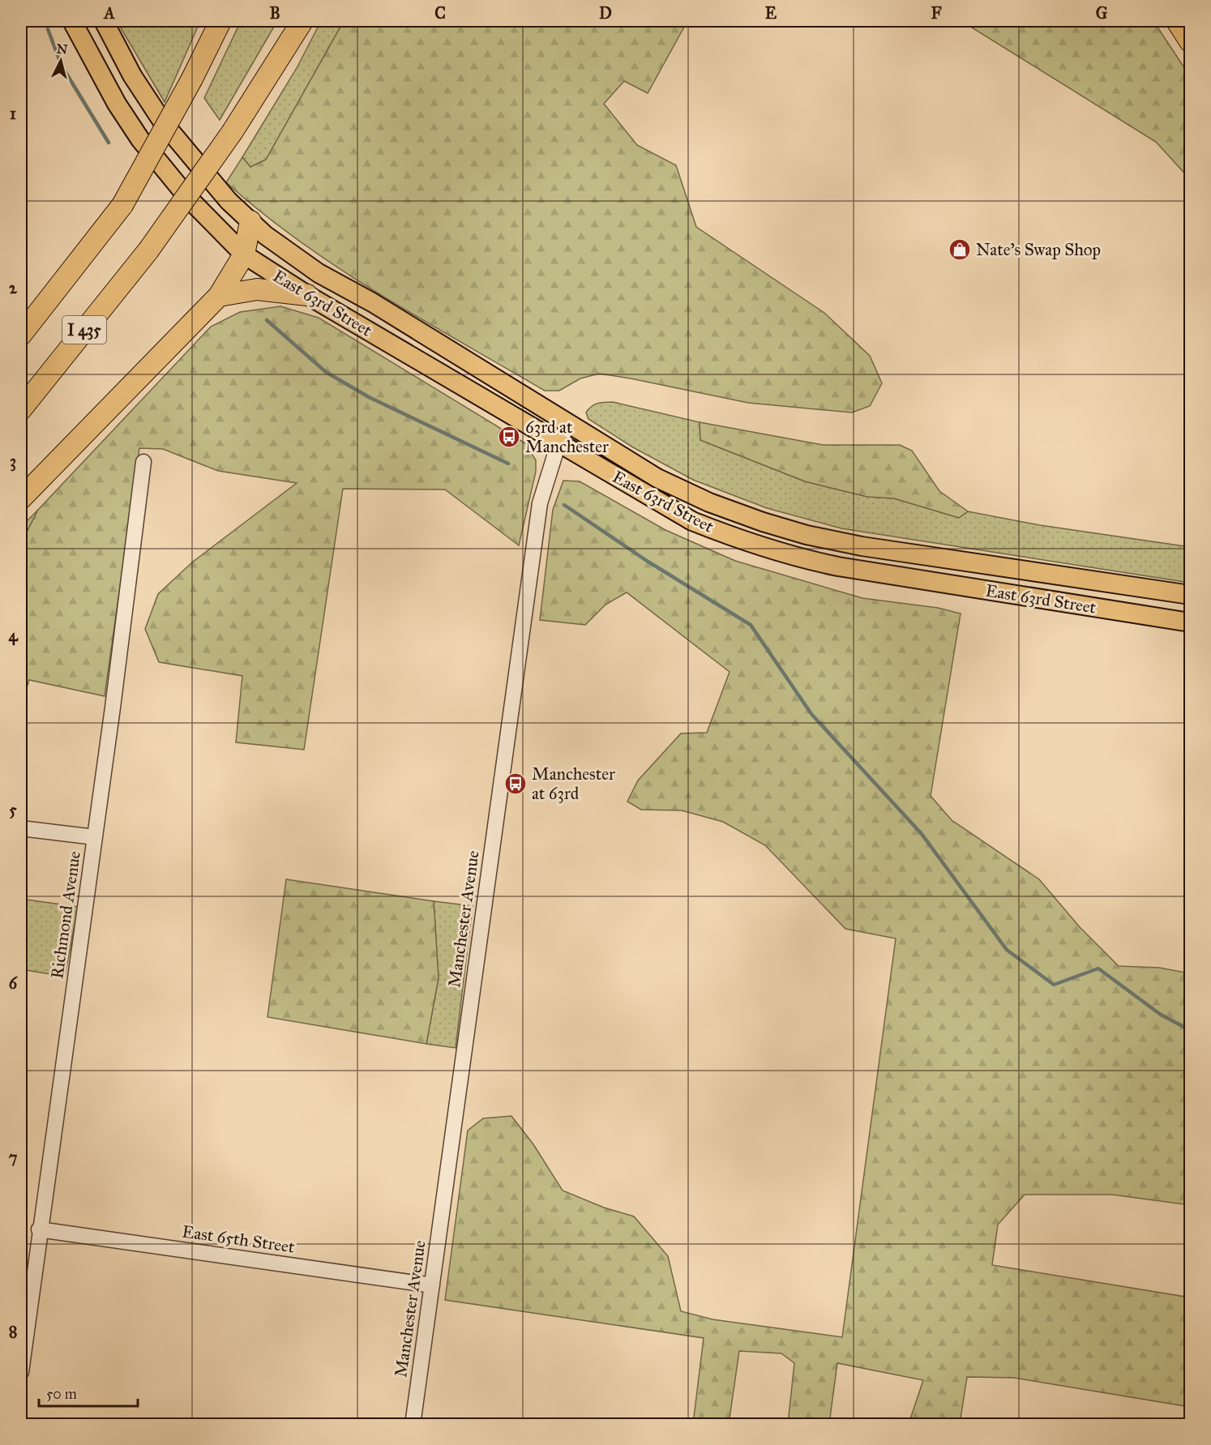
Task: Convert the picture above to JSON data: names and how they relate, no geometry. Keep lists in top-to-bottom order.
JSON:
{
  "streets": {
    "highway": ["I 435"],
    "main road": ["East 63rd Street"],
    "street": ["Richmond Avenue", "Manchester Avenue", "East 65th Street"]
  },
  "crossings": [
    ["East 63rd Street", "Manchester Avenue"],
    ["Richmond Avenue", "East 65th Street"],
    ["Manchester Avenue", "East 65th Street"]
  ],
  "places": {
    "shop": ["Nate's Swap Shop"],
    "bus stop": ["63rd at Manchester", "Manchester at 63rd"]
  },
  "scale_bar": "50 m",
  "north": "top",
  "grid": {
    "columns": [
      "A",
      "B",
      "C",
      "D",
      "E",
      "F",
      "G"
    ],
    "rows": [
      "1",
      "2",
      "3",
      "4",
      "5",
      "6",
      "7",
      "8"
    ]
  }
}
